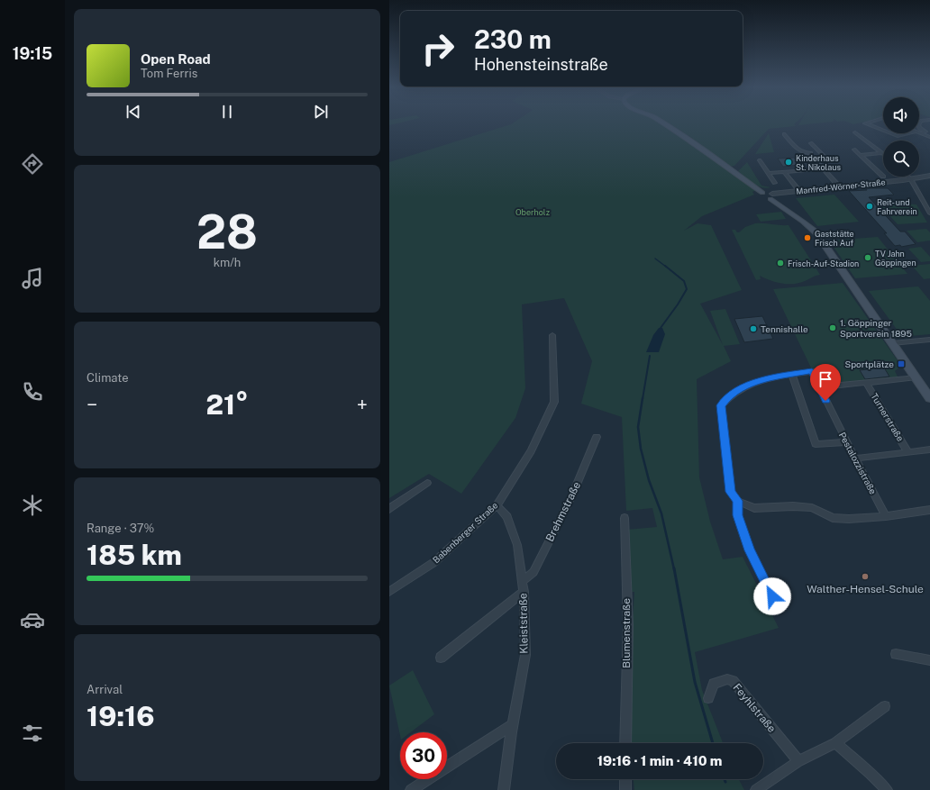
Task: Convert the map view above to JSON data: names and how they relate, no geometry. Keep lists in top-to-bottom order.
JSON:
{
  "streets": {
    "street": [
      "Manfred-Wörner-Straße",
      "Turnerstraße",
      "Pestalozzistraße",
      "Brehmstraße",
      "Babenberger Straße",
      "Kleiststraße",
      "Blumenstraße",
      "Feyhlstraße"
    ]
  },
  "crossings": [
    ["Turnerstraße", "Pestalozzistraße"],
    ["Brehmstraße", "Kleiststraße"],
    ["Babenberger Straße", "Kleiststraße"]
  ],
  "parks": ["Oberholz"],
  "places": {
    "other": [
      "Kinderhaus St. Nikolaus",
      "Reit- und Fahrverein",
      "Gaststätte Frisch Auf",
      "TV Jahn Göppingen",
      "Frisch-Auf-Stadion",
      "1. Göppinger Sportverein 1895",
      "Tennishalle",
      "Walther-Hensel-Schule"
    ],
    "transit": ["Sportplätze"]
  },
  "page": {
    "tabs": "19:15",
    "turn": ["230 m", "Hohensteinstraße"],
    "song": ["Open Road", "Tom Ferris"],
    "tile": [
      ["28", "km/h"],
      "Climate",
      ["Range · 37%", "185 km"],
      ["Arrival", "19:16"]
    ],
    "heat": ["−", "21°", "+"],
    "limit": "30",
    "trip": "19:16 · 1 min · 410 m"
  }
}
